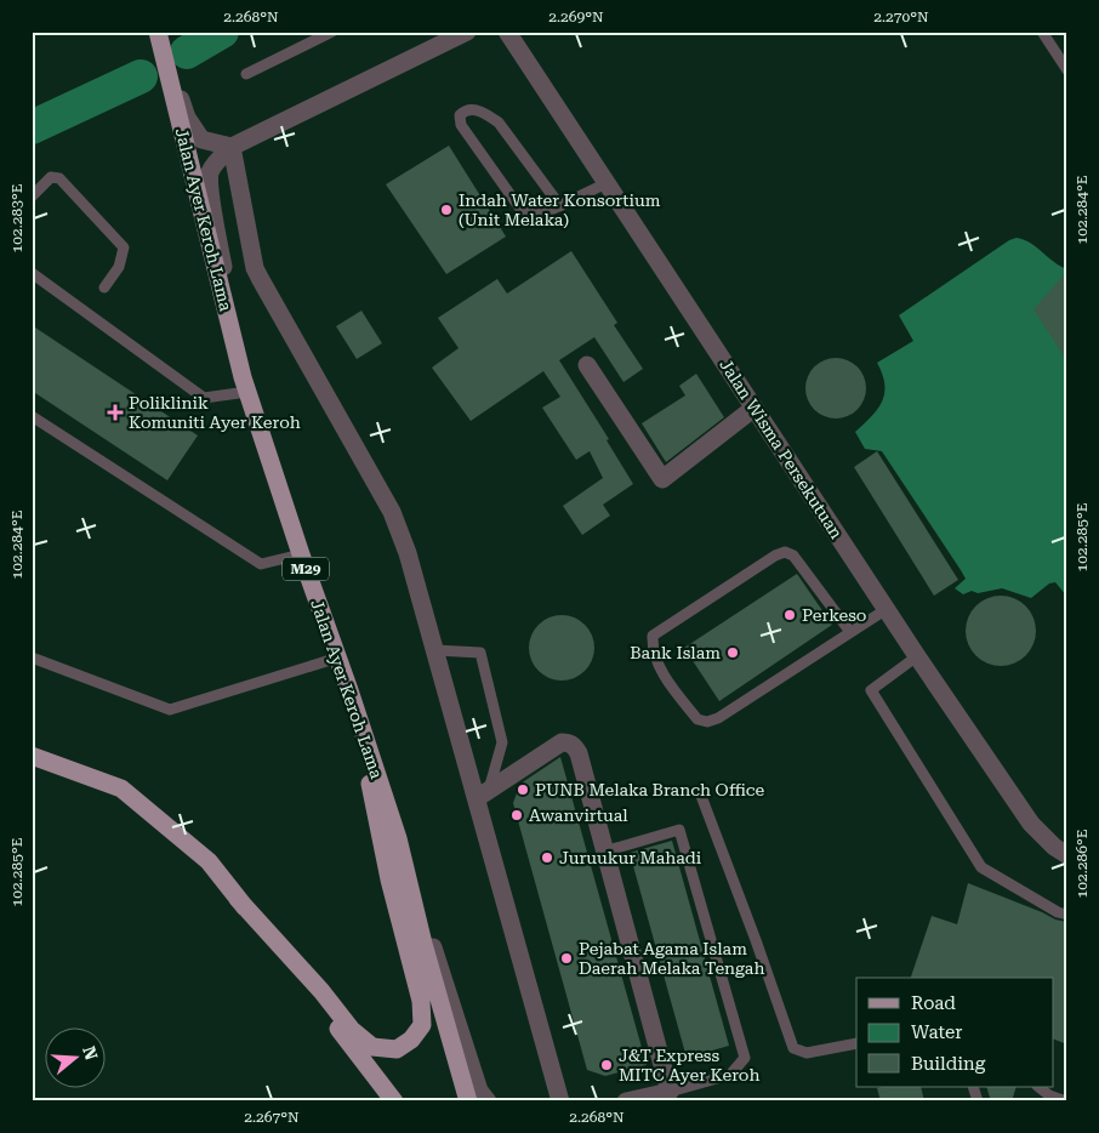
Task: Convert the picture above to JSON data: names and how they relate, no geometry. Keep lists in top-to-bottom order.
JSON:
{
  "streets": {
    "main road": ["Jalan Ayer Keroh Lama", "M29"],
    "street": ["Jalan Wisma Persekutuan"]
  },
  "places": {
    "other": [
      "Indah Water Konsortium (Unit Melaka)",
      "Perkeso",
      "Bank Islam",
      "PUNB Melaka Branch Office",
      "Awanvirtual",
      "Juruukur Mahadi",
      "Pejabat Agama Islam Daerah Melaka Tengah",
      "J&T Express MITC Ayer Keroh"
    ],
    "health": ["Poliklinik Komuniti Ayer Keroh"]
  },
  "legend": ["Road", "Water", "Building"],
  "north": "right",
  "coordinates": [
    "2.268°N",
    "2.269°N",
    "2.270°N",
    "102.284°E",
    "102.283°E",
    "102.285°E",
    "102.286°E",
    "2.267°N"
  ]
}
